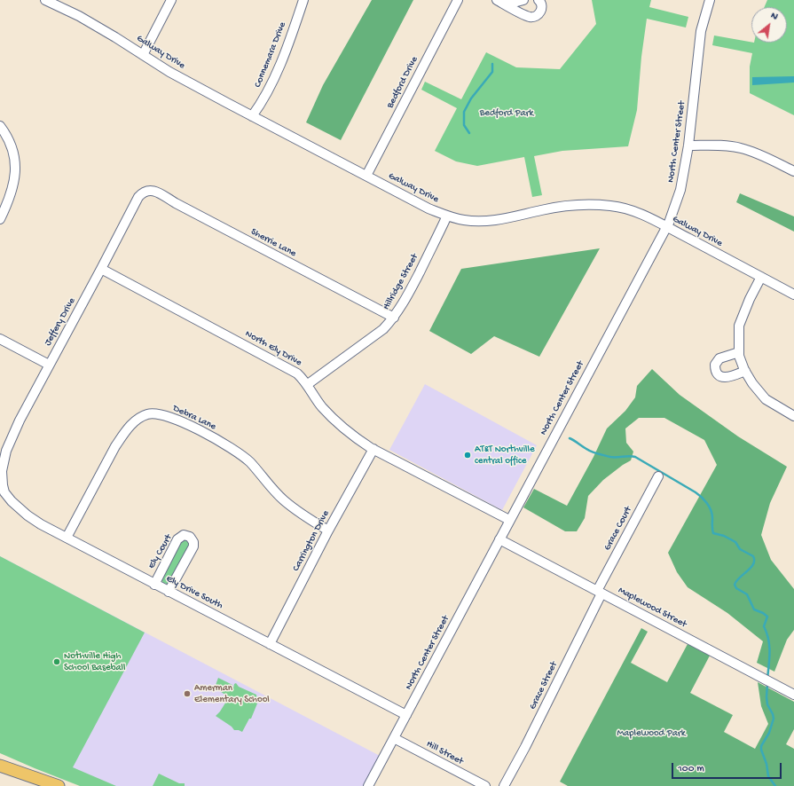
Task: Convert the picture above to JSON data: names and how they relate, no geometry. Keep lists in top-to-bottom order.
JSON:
{
  "streets": {
    "street": [
      "Galway Drive",
      "Connemara Drive",
      "Bedford Drive",
      "North Center Street",
      "Sherrie Lane",
      "Hillridge Street",
      "Jeffery Drive",
      "North Ely Drive",
      "Debra Lane",
      "Grace Court",
      "Carrington Drive",
      "Ely Court",
      "Ely Drive South",
      "Maplewood Street",
      "Grace Street",
      "Hill Street"
    ]
  },
  "crossings": [
    ["Galway Drive", "Connemara Drive"],
    ["Galway Drive", "Bedford Drive"],
    ["Galway Drive", "North Center Street"],
    ["Galway Drive", "Hillridge Street"],
    ["North Center Street", "North Ely Drive"],
    ["North Center Street", "Ely Drive South"],
    ["North Center Street", "Maplewood Street"],
    ["North Center Street", "Hill Street"],
    ["Sherrie Lane", "Hillridge Street"],
    ["Sherrie Lane", "Jeffery Drive"],
    ["Hillridge Street", "North Ely Drive"],
    ["Jeffery Drive", "North Ely Drive"],
    ["Jeffery Drive", "Ely Drive South"],
    ["North Ely Drive", "Carrington Drive"],
    ["Debra Lane", "Carrington Drive"],
    ["Debra Lane", "Ely Drive South"],
    ["Grace Court", "Maplewood Street"],
    ["Grace Court", "Grace Street"],
    ["Carrington Drive", "Ely Drive South"],
    ["Ely Court", "Ely Drive South"],
    ["Maplewood Street", "Grace Street"]
  ],
  "parks": ["Bedford Park", "Maplewood Park"],
  "places": ["AT&T Northville central office", "Nothville High School Baseball", "Amerman Elementary School"],
  "scale_bar": "100 m",
  "north": "top right"
}
